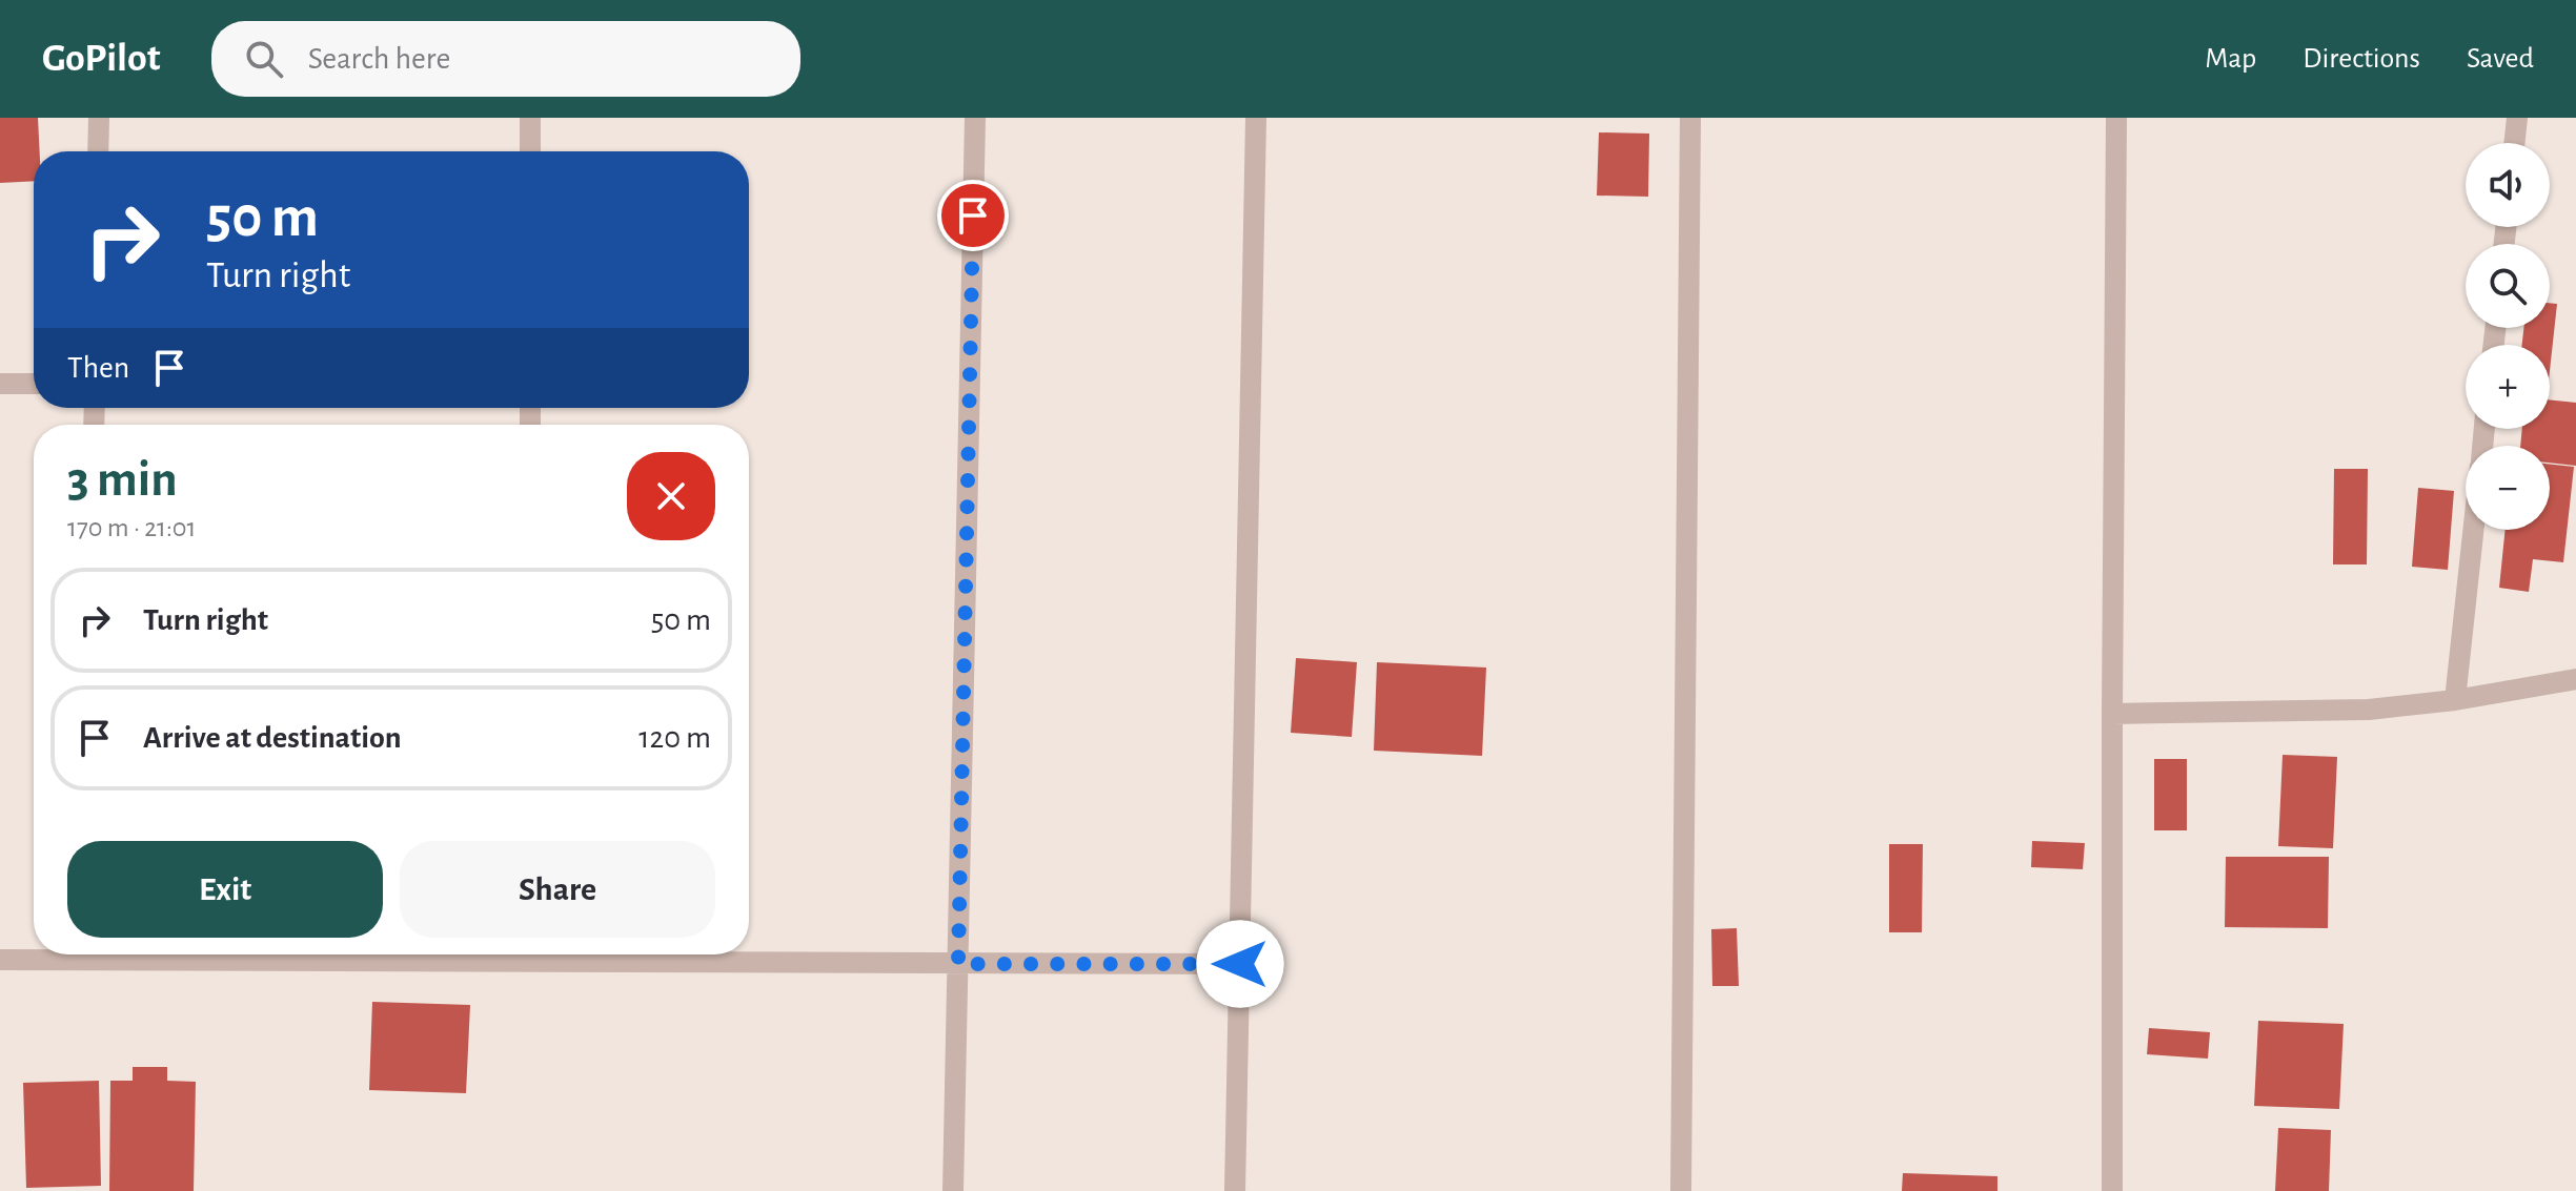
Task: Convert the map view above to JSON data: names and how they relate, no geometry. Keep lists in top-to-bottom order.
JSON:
{
  "page": {
    "header": "GoPilot",
    "search": "Search here",
    "nav": ["Map", "Directions", "Saved"],
    "map_buttons": ["+", "−"],
    "turn": ["50 m", "Turn right"],
    "then": "Then",
    "heading": ["3 min", "170 m · 21:01"],
    "list": [
      {
        "name": "Turn right",
        "value": "50 m"
      },
      {
        "name": "Arrive at destination",
        "value": "120 m"
      }
    ],
    "buttons": ["Exit", "Share"]
  }
}
